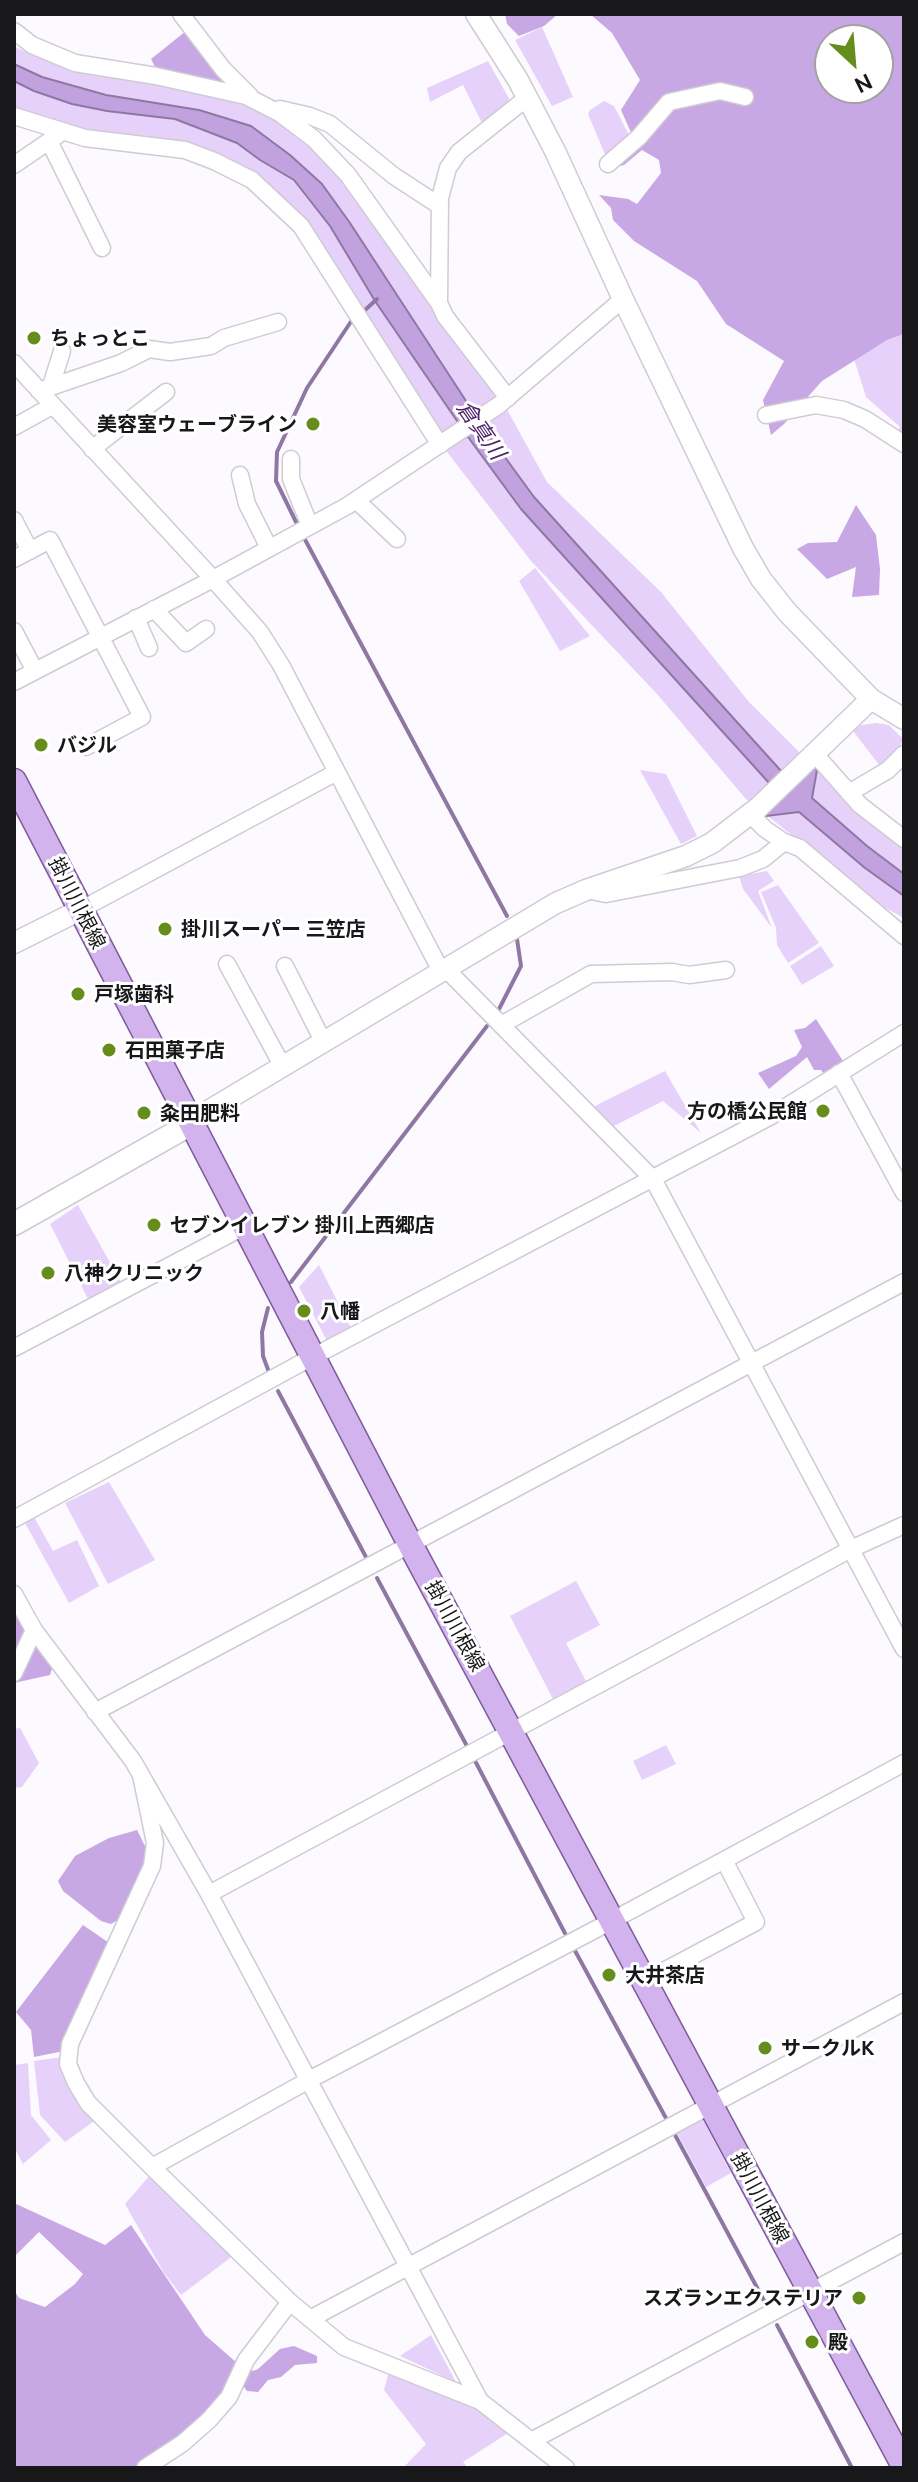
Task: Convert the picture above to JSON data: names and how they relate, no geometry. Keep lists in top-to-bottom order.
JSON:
{
  "streets": {
    "main road": ["掛川川根線"]
  },
  "water": ["倉真川"],
  "places": [
    "ちょっとこ",
    "美容室ウェーブライン",
    "バジル",
    "掛川スーパー 三笠店",
    "戸塚歯科",
    "石田菓子店",
    "方の橋公民館",
    "粂田肥料",
    "セブンイレブン 掛川上西郷店",
    "八神クリニック",
    "八幡",
    "大井茶店",
    "サークルK",
    "スズランエクステリア",
    "殿"
  ],
  "north": "bottom right"
}
